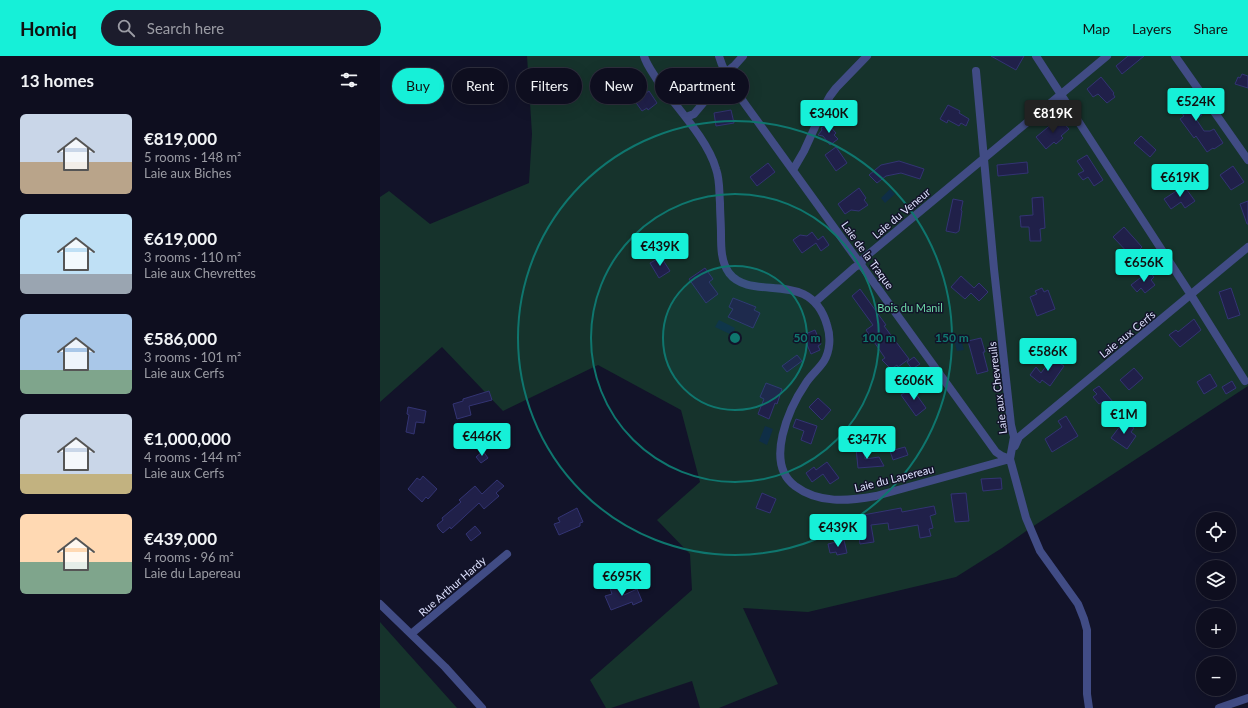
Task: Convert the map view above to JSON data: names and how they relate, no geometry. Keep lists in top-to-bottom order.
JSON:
{
  "streets": {
    "street": [
      "Laie du Veneur",
      "Laie de la Traque",
      "Laie aux Cerfs",
      "Laie aux Chevreuils",
      "Laie du Lapereau",
      "Rue Arthur Hardy"
    ]
  },
  "crossings": [
    ["Laie du Veneur", "Laie de la Traque"],
    ["Laie du Veneur", "Laie aux Chevreuils"],
    ["Laie du Veneur", "Laie du Lapereau"],
    ["Laie de la Traque", "Laie aux Cerfs"],
    ["Laie de la Traque", "Laie aux Chevreuils"],
    ["Laie de la Traque", "Laie du Lapereau"],
    ["Laie aux Cerfs", "Laie aux Chevreuils"],
    ["Laie aux Cerfs", "Laie du Lapereau"],
    ["Laie aux Chevreuils", "Laie du Lapereau"]
  ],
  "parks": ["Bois du Manil"],
  "page": {
    "header": "Homiq",
    "search": "Search here",
    "nav": ["Map", "Layers", "Share"],
    "heading": "13 homes",
    "chip": [
      "Buy",
      "Rent",
      "Filters",
      "New",
      "Apartment"
    ],
    "price": [
      "€524K",
      "€340K",
      "€819K",
      "€619K",
      "€439K",
      "€656K",
      "€586K",
      "€606K",
      "€1M",
      "€446K",
      "€347K",
      "€439K",
      "€695K"
    ],
    "list": [
      {
        "name": "€819,000",
        "note": "5 rooms · 148 m² · Laie aux Biches"
      },
      {
        "name": "€619,000",
        "note": "3 rooms · 110 m² · Laie aux Chevrettes"
      },
      {
        "name": "€586,000",
        "note": "3 rooms · 101 m² · Laie aux Cerfs"
      },
      {
        "name": "€1,000,000",
        "note": "4 rooms · 144 m² · Laie aux Cerfs"
      },
      {
        "name": "€439,000",
        "note": "4 rooms · 96 m² · Laie du Lapereau"
      }
    ],
    "map_buttons": ["+", "−"]
  },
  "rings": ["50 m", "100 m", "150 m"]
}
